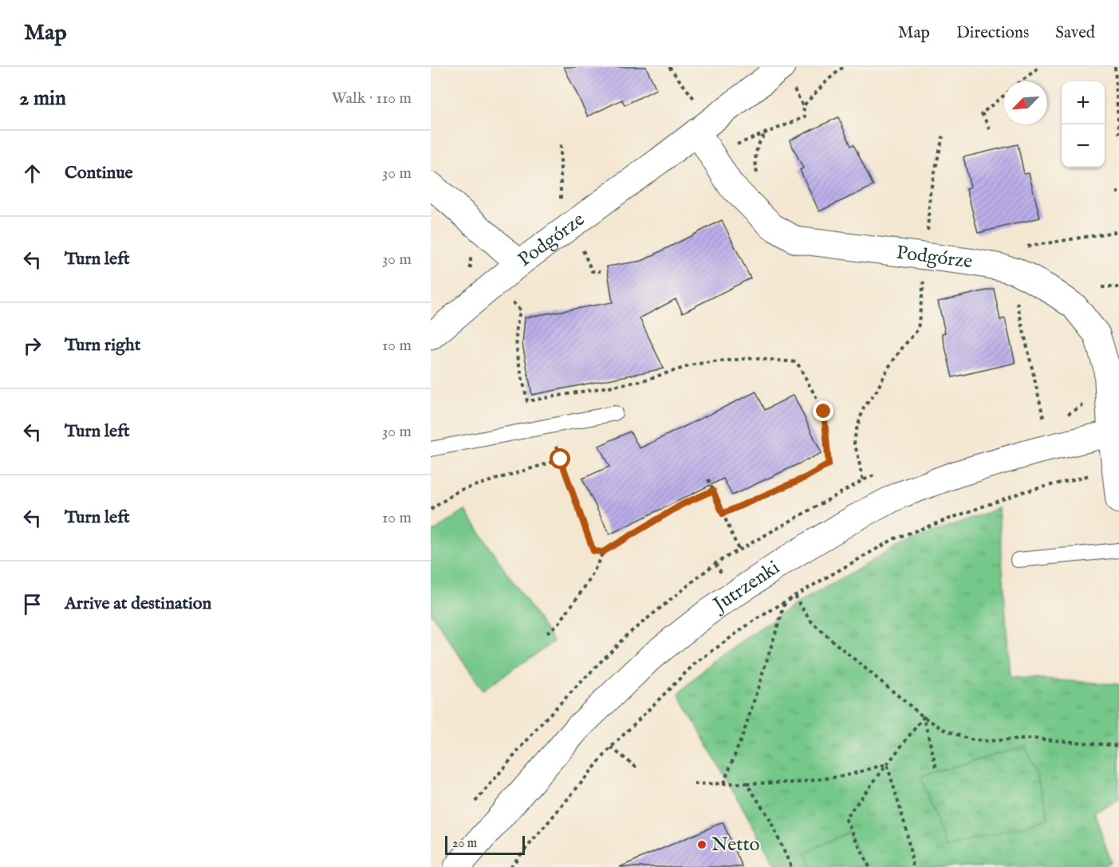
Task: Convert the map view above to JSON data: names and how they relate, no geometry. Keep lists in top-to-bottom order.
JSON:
{
  "streets": {
    "street": ["Podgórze", "Jutrzenki"]
  },
  "crossings": [
    ["Podgórze", "Jutrzenki"]
  ],
  "places": ["Netto"],
  "scale_bar": "20 m",
  "north": "bottom left",
  "page": {
    "header": "Map",
    "nav": ["Map", "Directions", "Saved"],
    "heading": ["2 min", "Walk · 110 m"],
    "map_buttons": ["+", "−"],
    "list": [
      ["Continue", "30 m"],
      ["Turn left", "30 m"],
      ["Turn right", "10 m"],
      ["Turn left", "30 m"],
      ["Turn left", "10 m"],
      "Arrive at destination"
    ],
    "scale": "20 m"
  }
}
